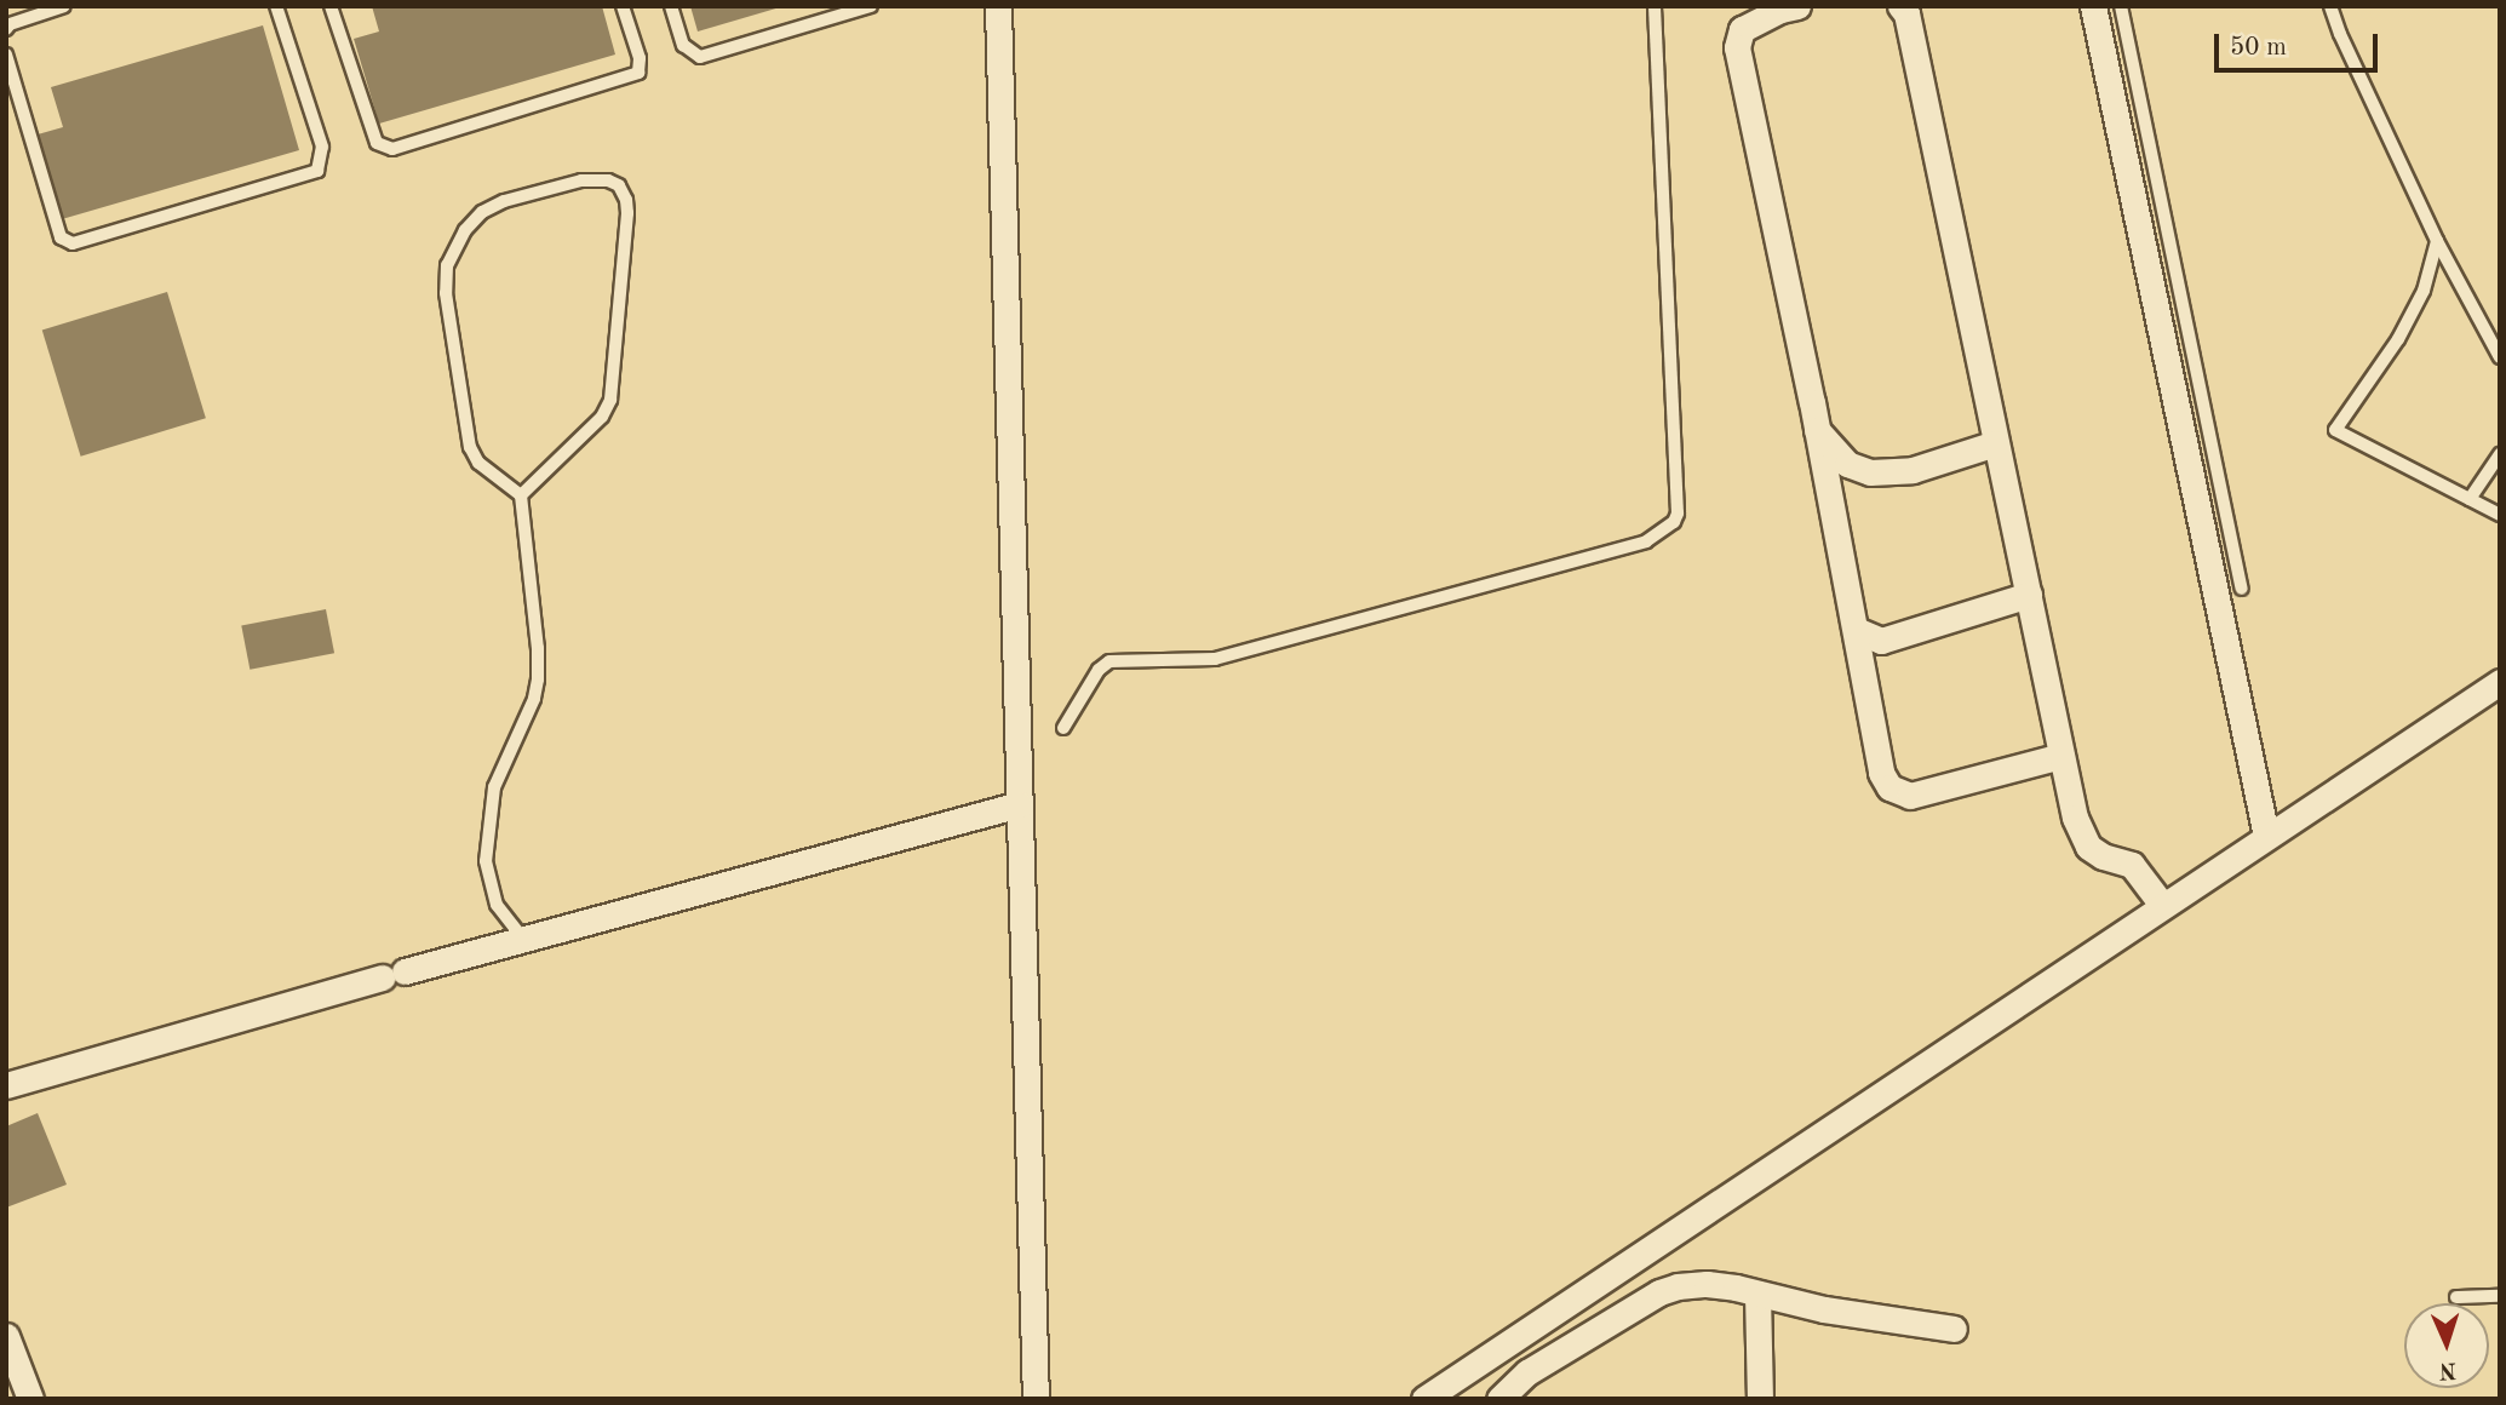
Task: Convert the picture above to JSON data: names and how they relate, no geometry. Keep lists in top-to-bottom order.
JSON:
{
  "scale_bar": "50 m",
  "north": "bottom"
}
